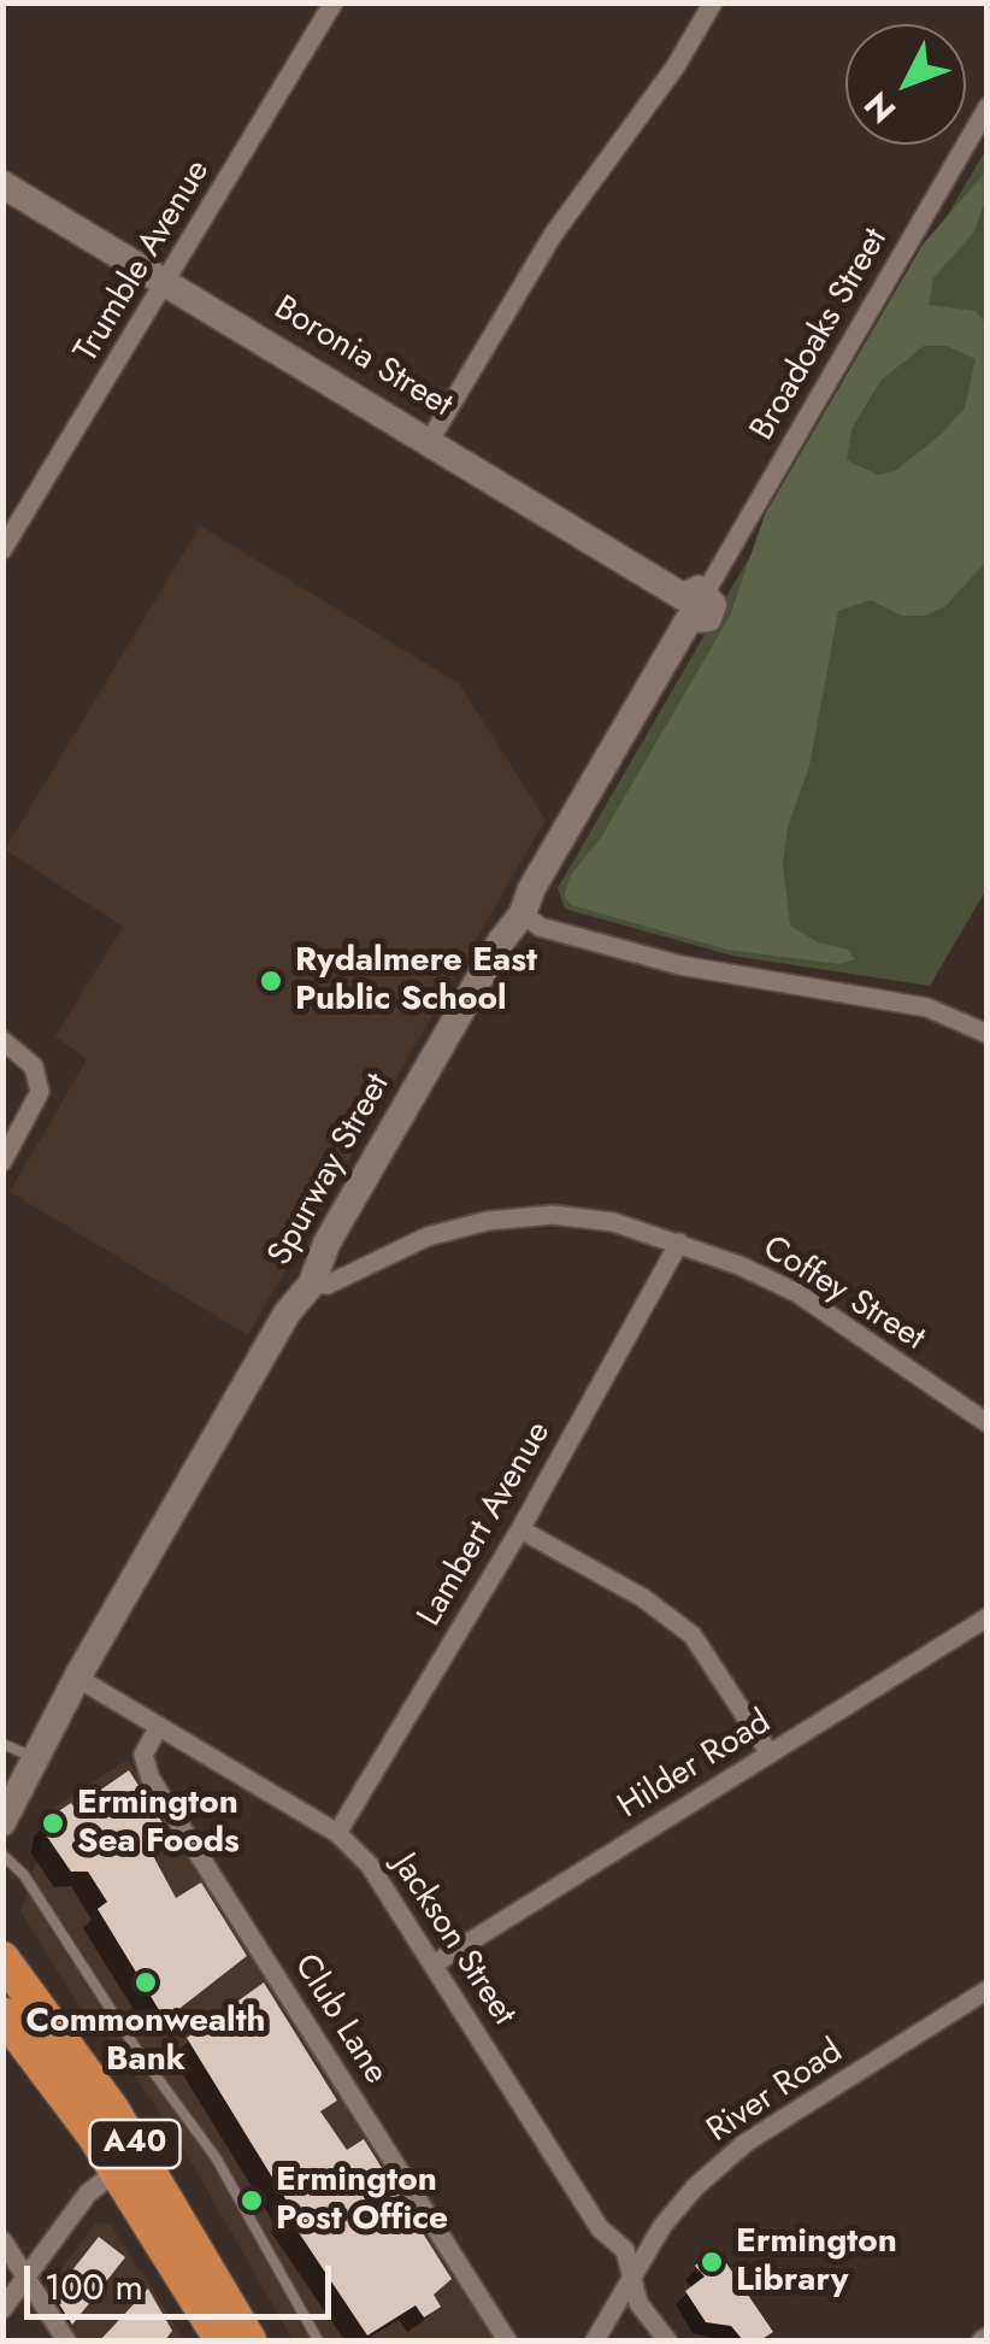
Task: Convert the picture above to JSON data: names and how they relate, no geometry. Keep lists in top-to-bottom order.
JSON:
{
  "streets": {
    "highway": ["A40"],
    "street": [
      "Trumble Avenue",
      "Broadoaks Street",
      "Boronia Street",
      "Spurway Street",
      "Coffey Street",
      "Lambert Avenue",
      "Hilder Road",
      "Jackson Street",
      "Club Lane",
      "River Road"
    ]
  },
  "crossings": [
    ["Trumble Avenue", "Boronia Street"],
    ["Broadoaks Street", "Boronia Street"],
    ["Broadoaks Street", "Spurway Street"],
    ["Boronia Street", "Spurway Street"],
    ["Spurway Street", "Coffey Street"],
    ["Spurway Street", "Jackson Street"],
    ["Coffey Street", "Lambert Avenue"],
    ["Lambert Avenue", "Jackson Street"],
    ["Hilder Road", "Jackson Street"],
    ["Jackson Street", "Club Lane"],
    ["Jackson Street", "River Road"]
  ],
  "places": [
    "Rydalmere East Public School",
    "Ermington Sea Foods",
    "Commonwealth Bank",
    "Ermington Post Office",
    "Ermington Library"
  ],
  "scale_bar": "100 m",
  "north": "bottom left"
}
